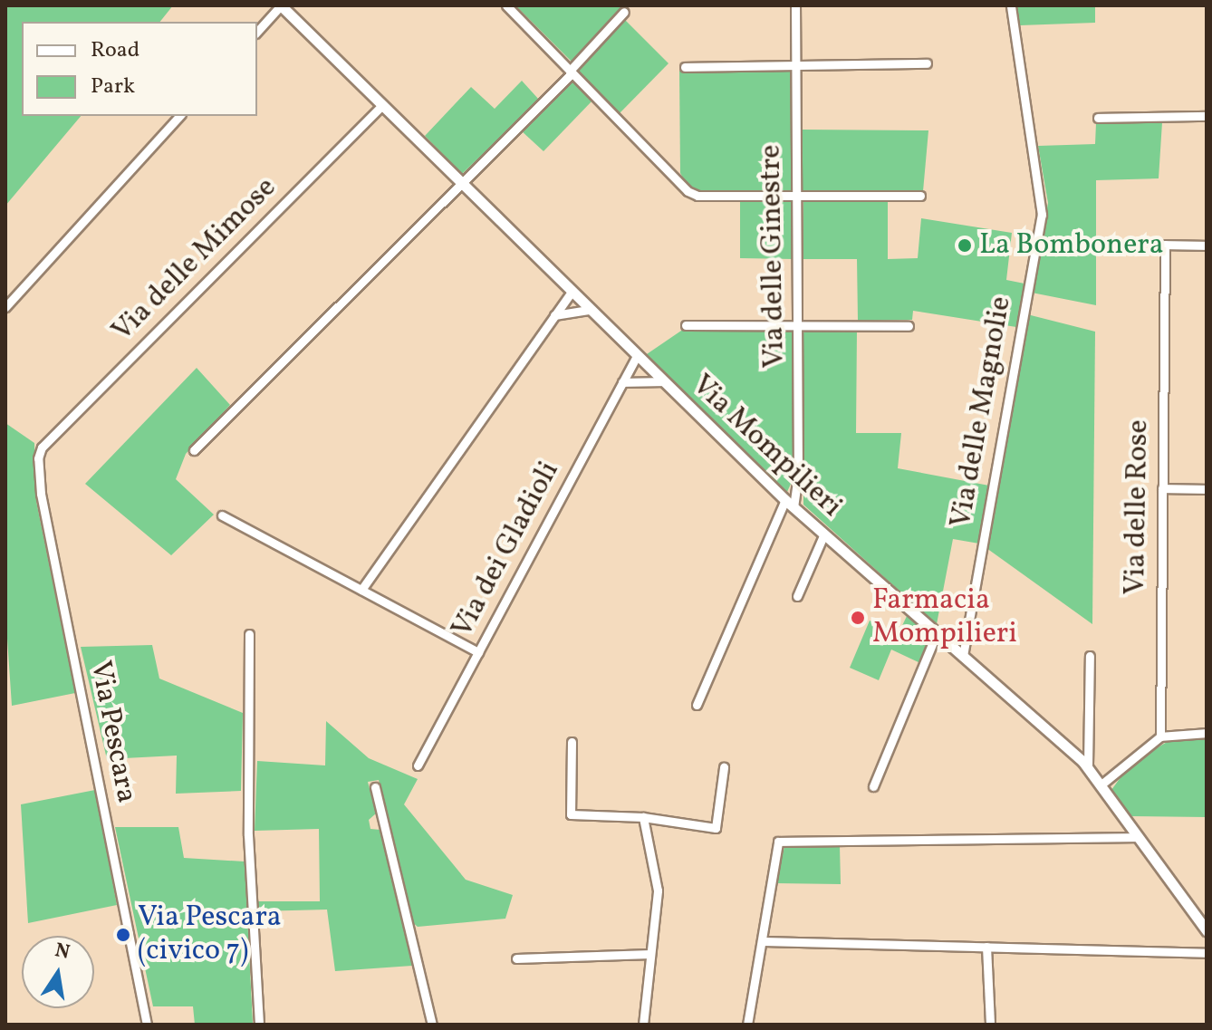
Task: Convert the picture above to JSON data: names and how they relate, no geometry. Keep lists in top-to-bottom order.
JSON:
{
  "streets": {
    "street": [
      "Via delle Ginestre",
      "Via delle Mimose",
      "Via delle Magnolie",
      "Via Mompilieri",
      "Via delle Rose",
      "Via dei Gladioli",
      "Via Pescara"
    ]
  },
  "crossings": [
    ["Via delle Ginestre", "Via Mompilieri"],
    ["Via delle Mimose", "Via Mompilieri"],
    ["Via delle Mimose", "Via Pescara"],
    ["Via delle Magnolie", "Via Mompilieri"],
    ["Via Mompilieri", "Via dei Gladioli"]
  ],
  "places": ["La Bombonera", "Farmacia Mompilieri", "Via Pescara (civico 7)"],
  "legend": ["Road", "Park"],
  "north": "top"
}
